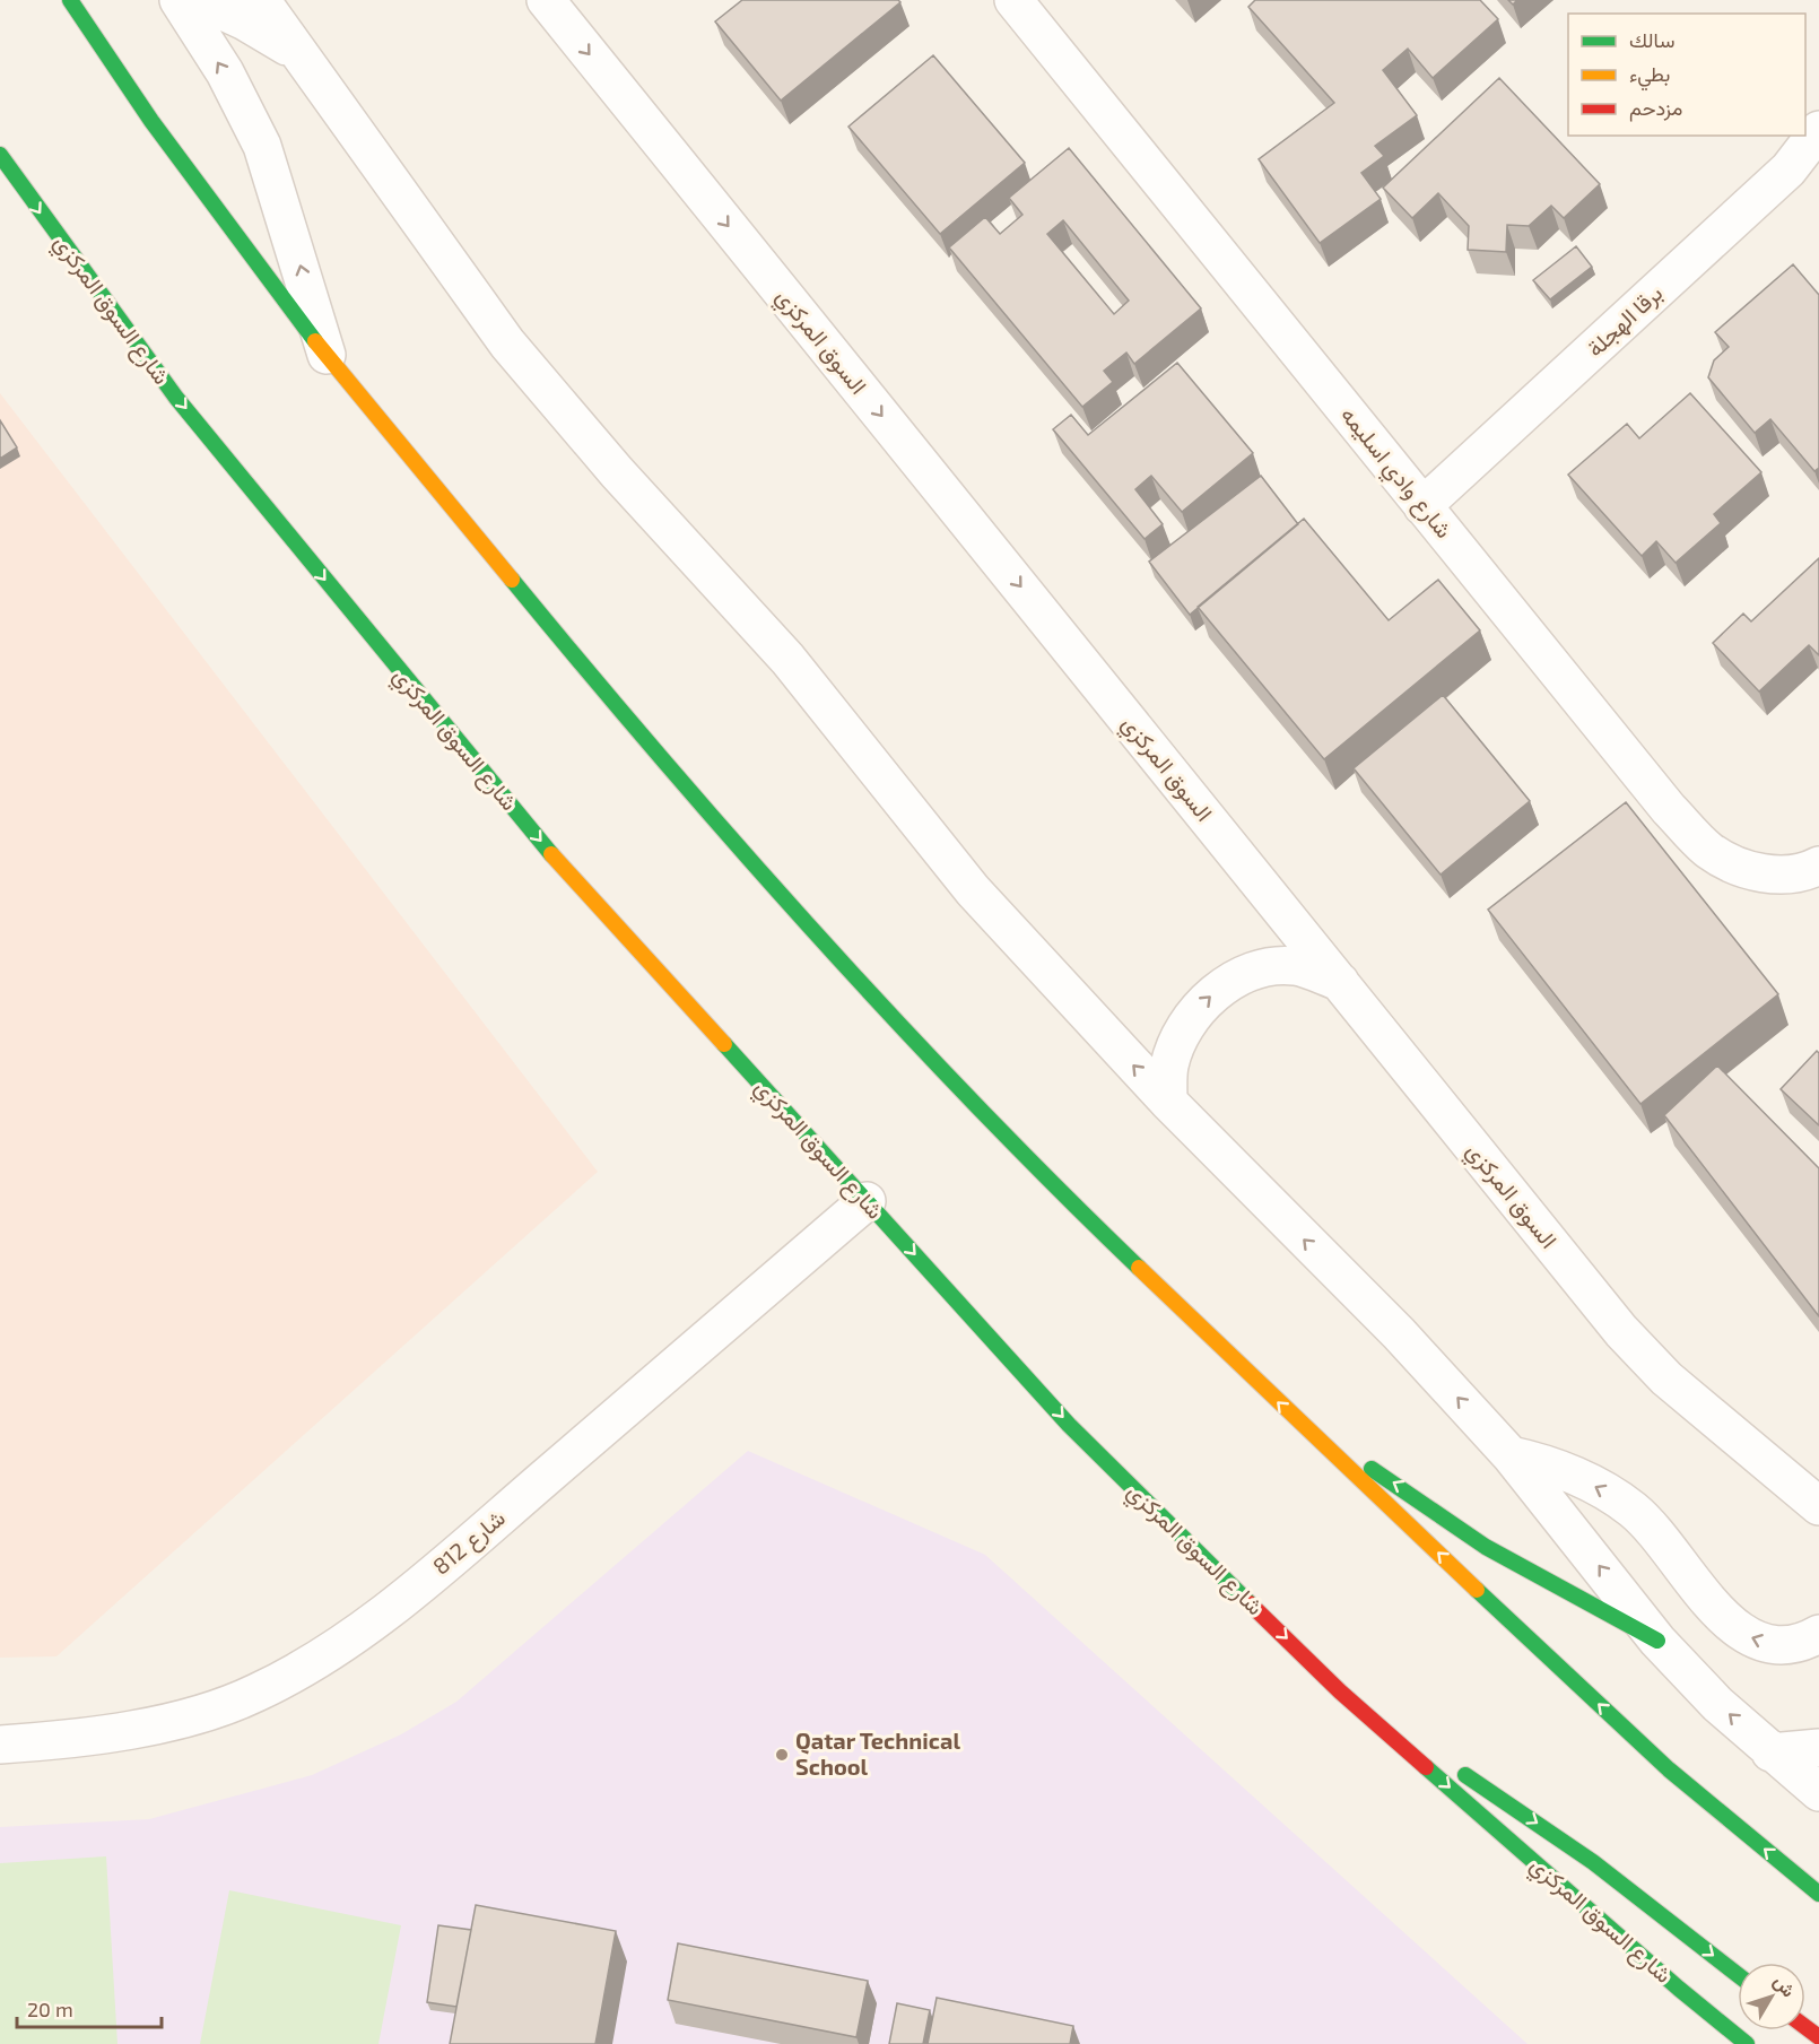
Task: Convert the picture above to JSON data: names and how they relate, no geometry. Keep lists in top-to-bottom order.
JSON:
{
  "streets": {
    "main road": ["شارع السوق المركزي"],
    "street": [
      "برقا الهجلة",
      "السوق المركزي",
      "شارع وادي اسليمه",
      "شارع 812"
    ]
  },
  "crossings": [
    ["شارع السوق المركزي", "شارع 812"],
    ["برقا الهجلة", "شارع وادي اسليمه"]
  ],
  "one_way": ["شارع السوق المركزي"],
  "places": ["Qatar Technical School"],
  "legend": ["سالك", "بطيء", "مزدحم"],
  "scale_bar": "20 m",
  "north": "top right"
}
